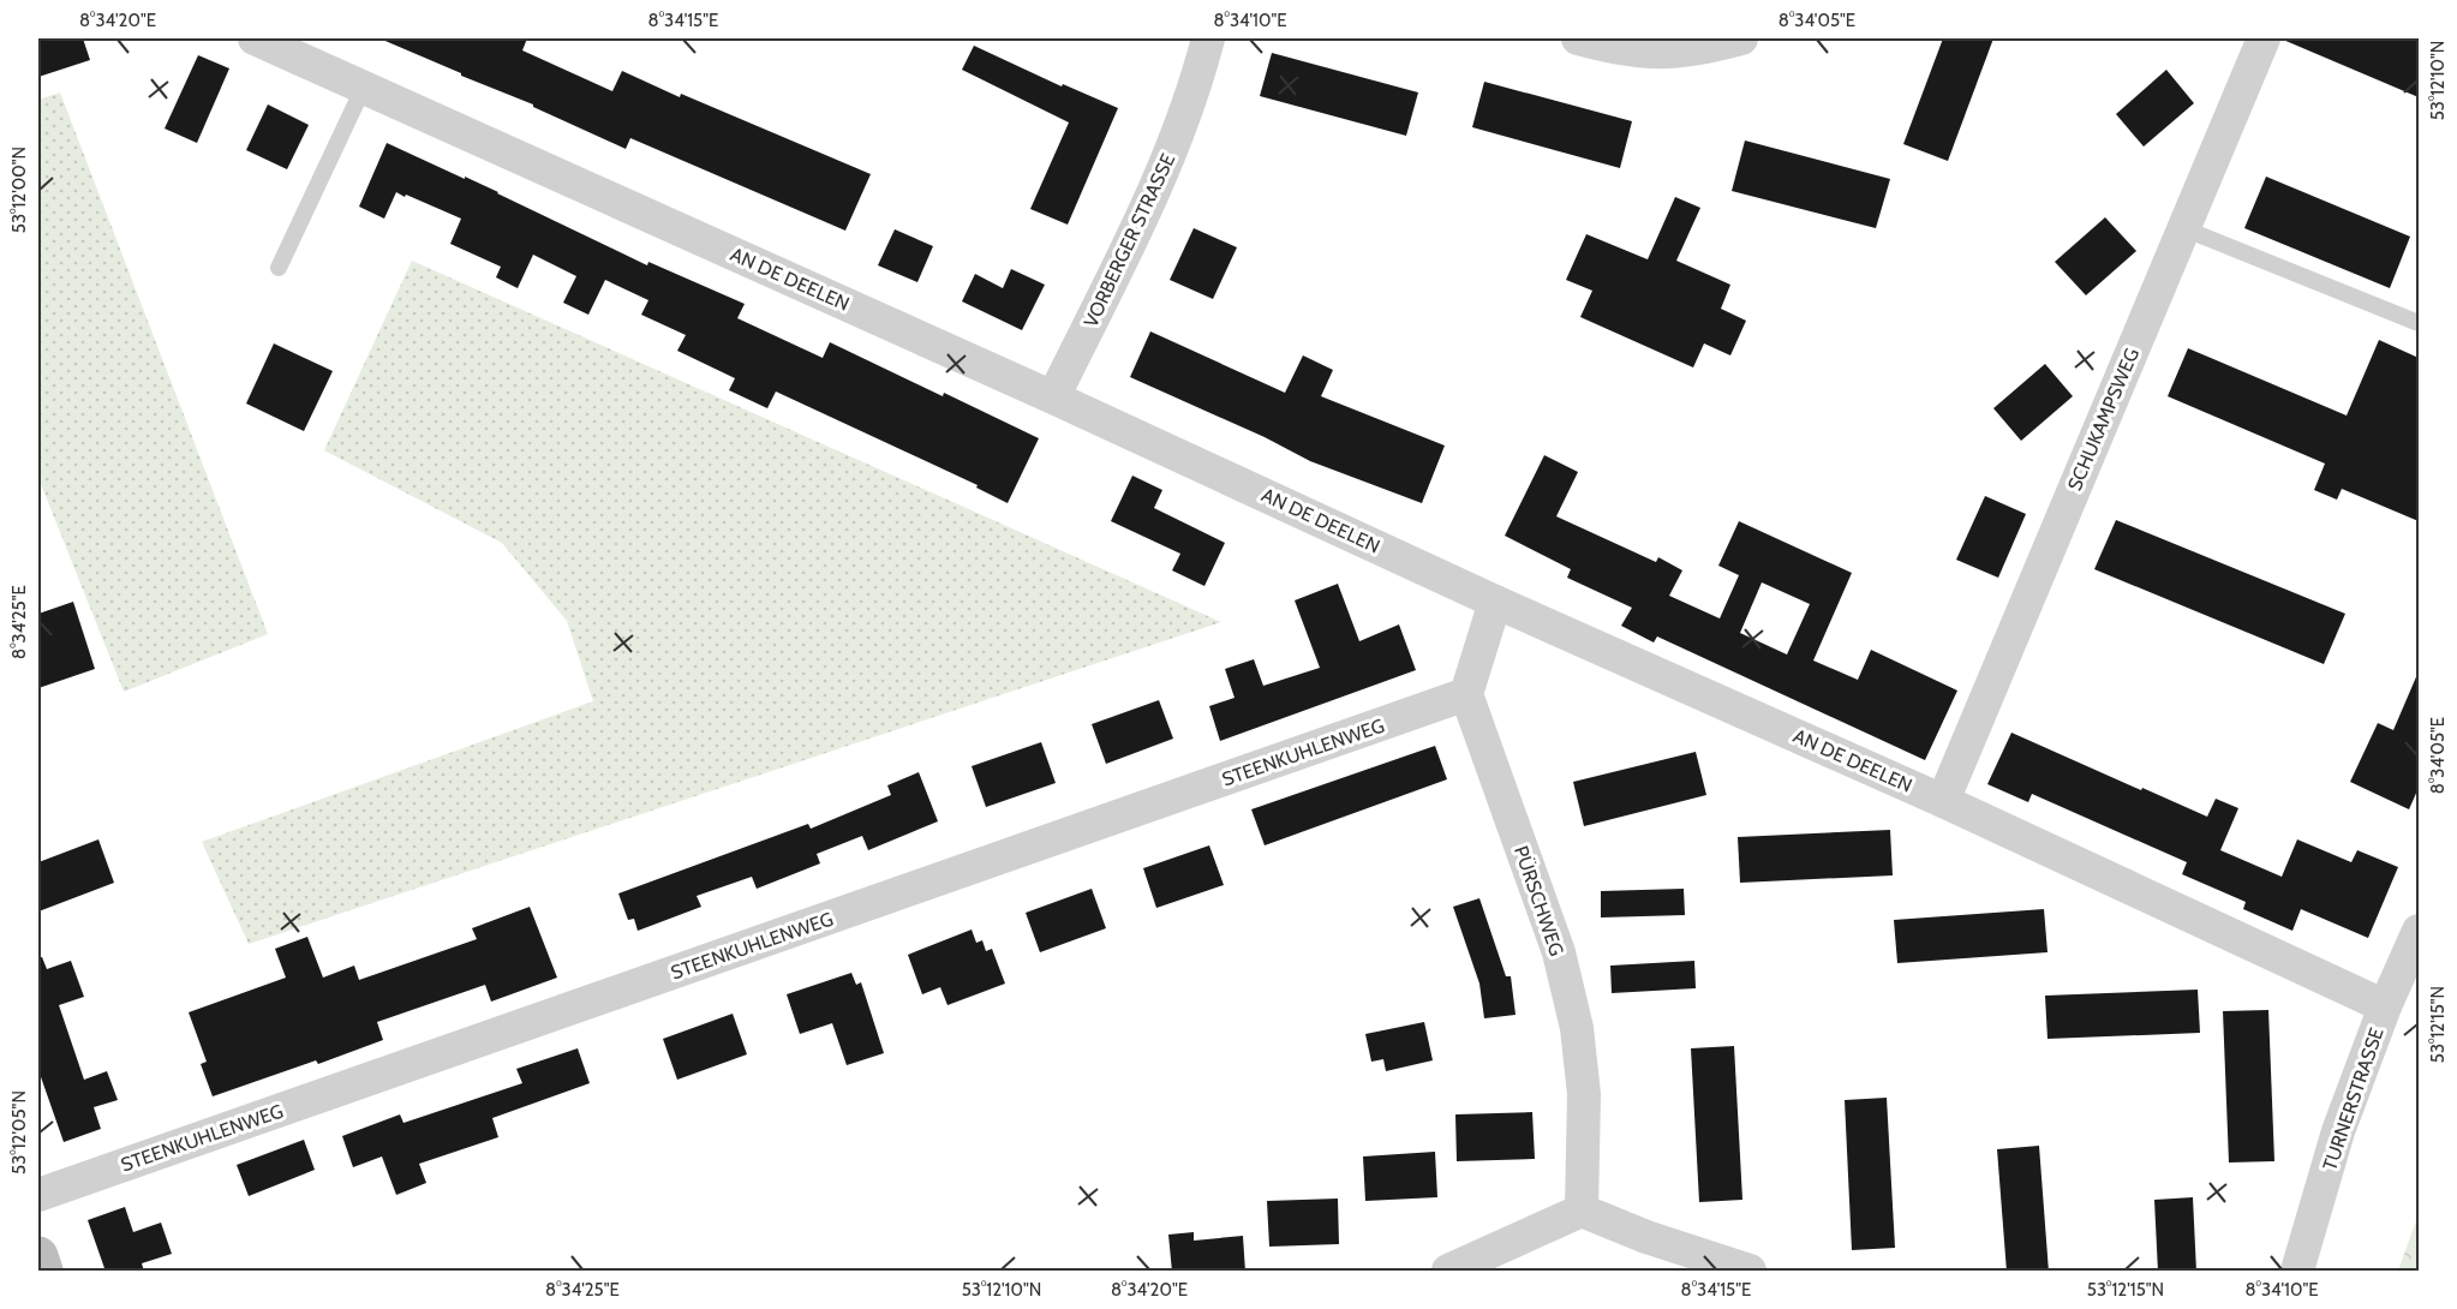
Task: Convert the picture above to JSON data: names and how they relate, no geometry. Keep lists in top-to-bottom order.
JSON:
{
  "streets": {
    "street": [
      "VORBERGER STRASSE",
      "AN DE DEELEN",
      "SCHUKAMPSWEG",
      "STEENKUHLENWEG",
      "PÜRSCHWEG",
      "TURNERSTRASSE"
    ]
  },
  "crossings": [
    ["VORBERGER STRASSE", "AN DE DEELEN"],
    ["AN DE DEELEN", "SCHUKAMPSWEG"],
    ["AN DE DEELEN", "TURNERSTRASSE"],
    ["STEENKUHLENWEG", "PÜRSCHWEG"]
  ],
  "coordinates": [
    "8°34'20\"E",
    "8°34'15\"E",
    "8°34'10\"E",
    "8°34'05\"E",
    "53°12'10\"N",
    "53°12'00\"N",
    "8°34'25\"E",
    "53°12'15\"N",
    "53°12'05\"N"
  ]
}
